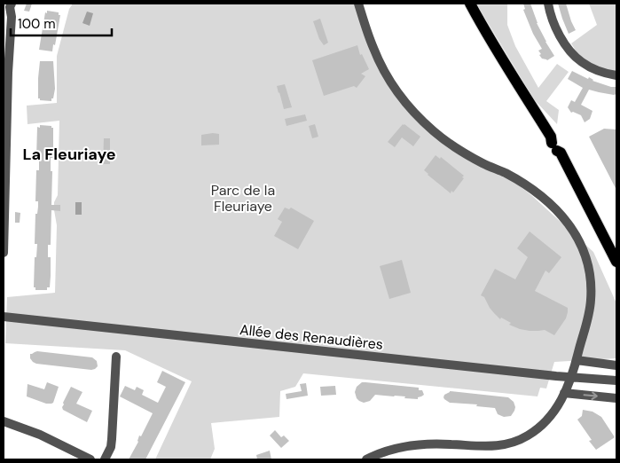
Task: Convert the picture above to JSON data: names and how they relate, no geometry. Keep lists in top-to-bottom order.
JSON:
{
  "streets": {
    "street": ["Allée des Renaudières"]
  },
  "districts": ["La Fleuriaye"],
  "parks": ["Parc de la Fleuriaye"],
  "scale_bar": "100 m"
}
